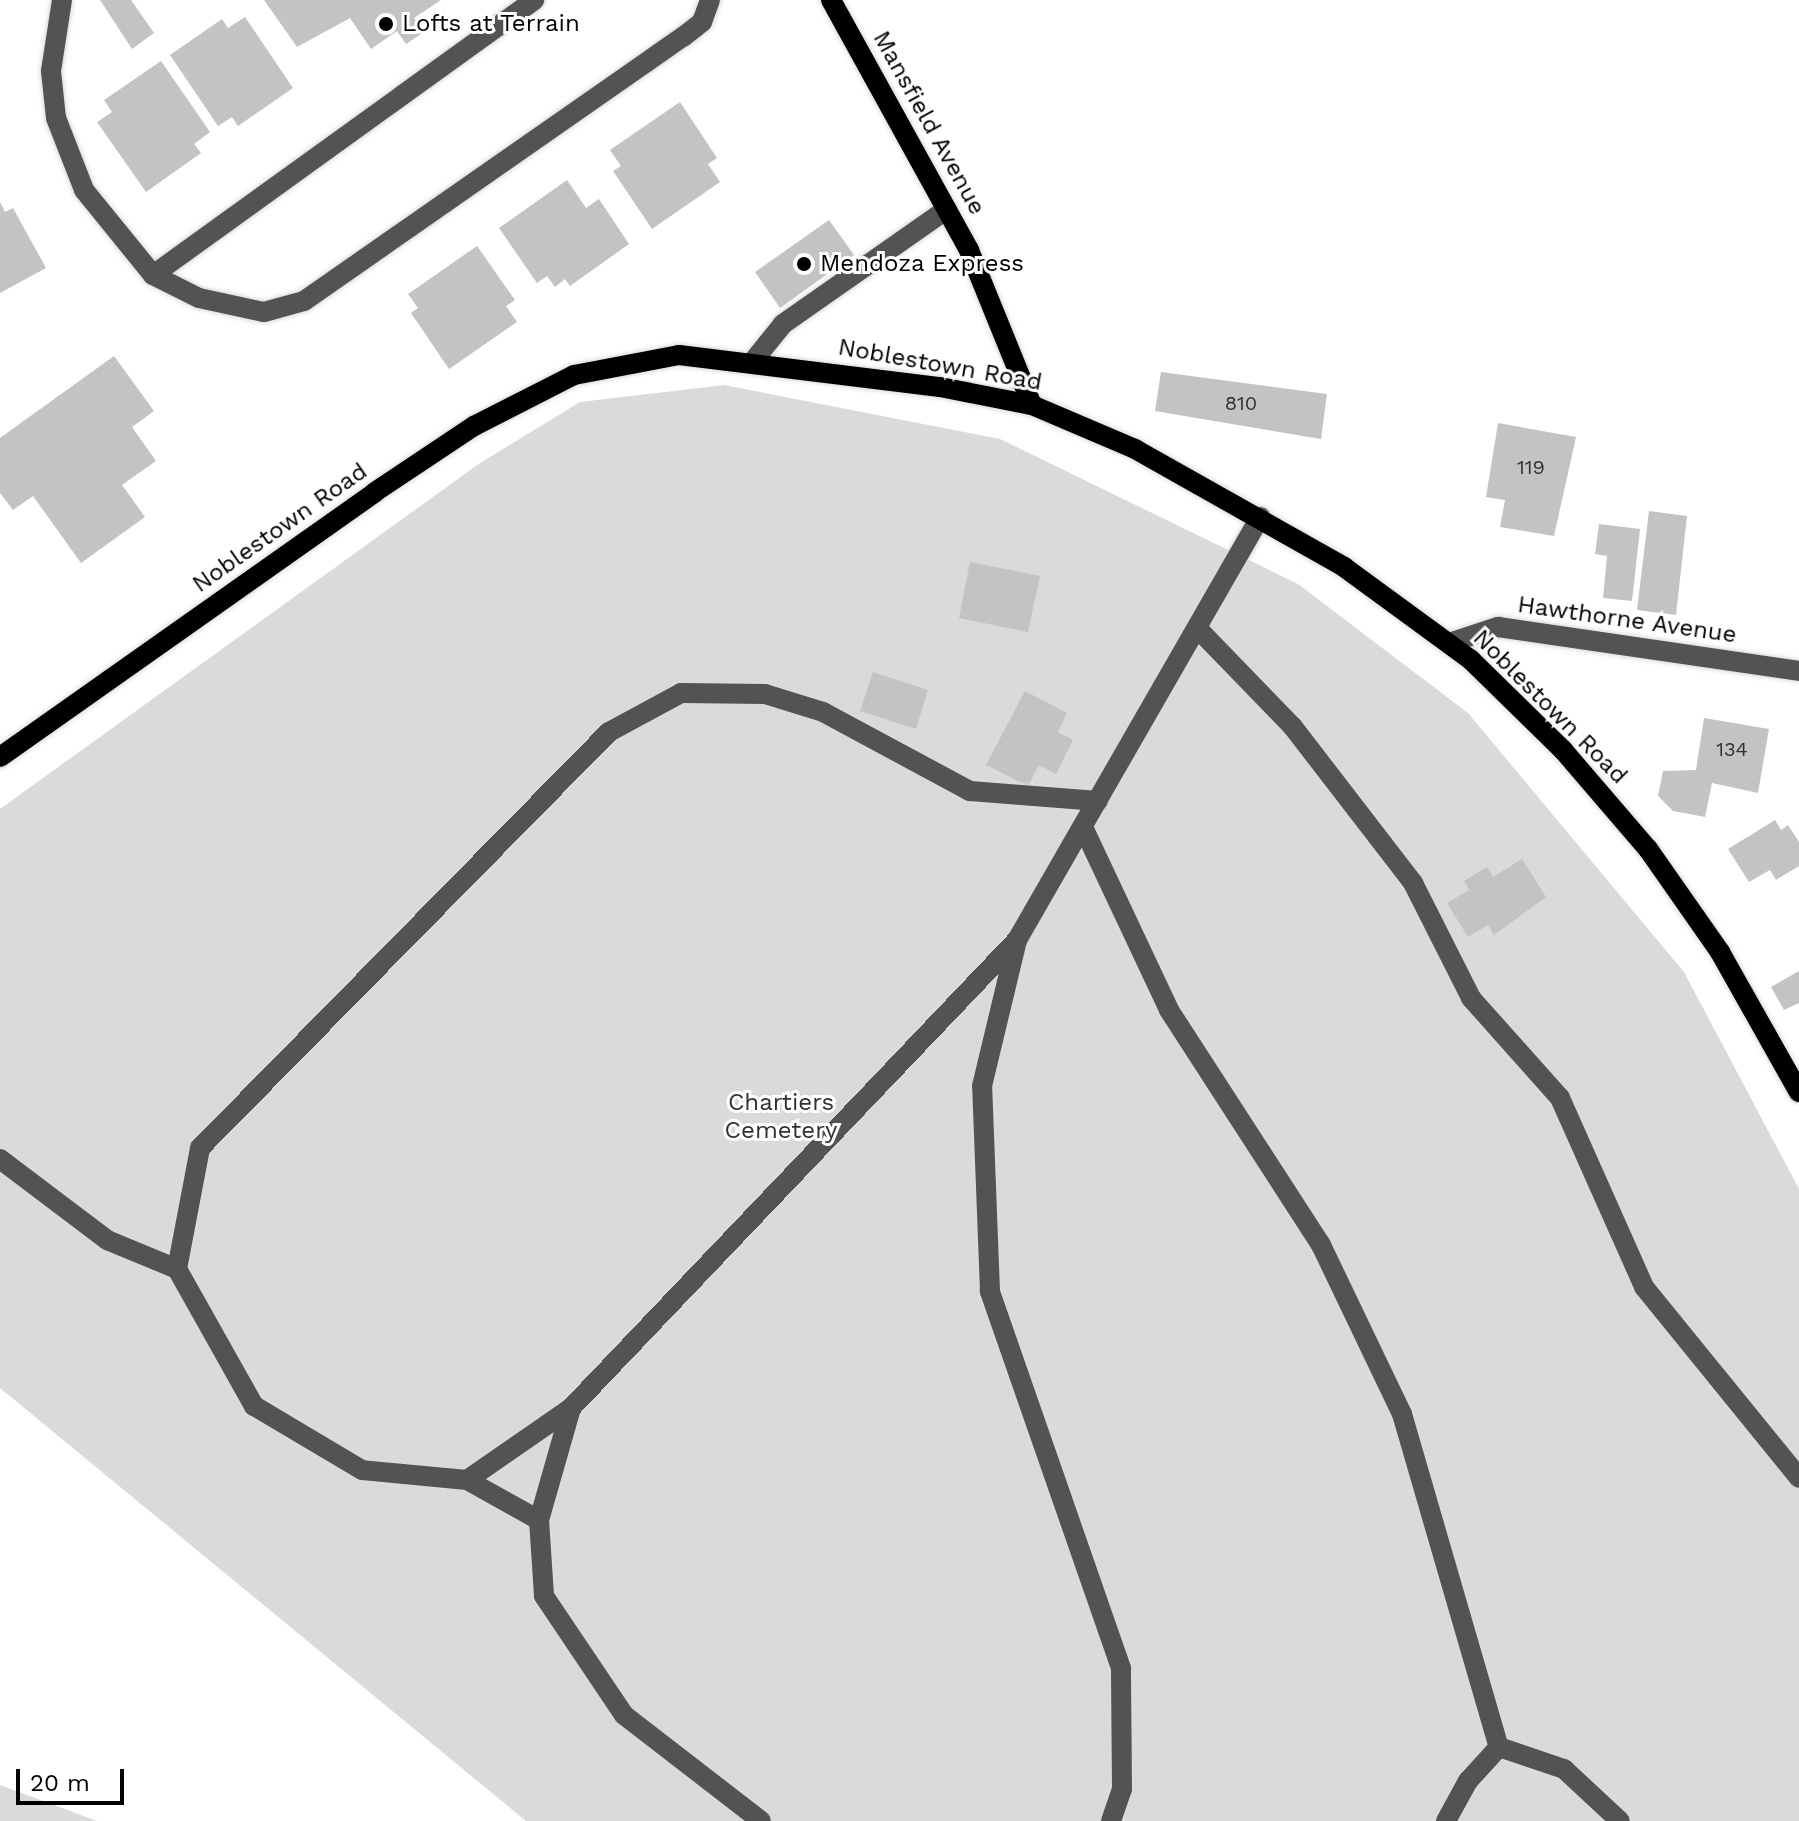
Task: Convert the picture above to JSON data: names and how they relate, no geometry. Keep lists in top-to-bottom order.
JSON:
{
  "streets": {
    "main road": ["Mansfield Avenue", "Noblestown Road"],
    "street": ["Hawthorne Avenue"]
  },
  "crossings": [
    ["Mansfield Avenue", "Noblestown Road"],
    ["Noblestown Road", "Hawthorne Avenue"]
  ],
  "parks": ["Chartiers Cemetery"],
  "places": ["Lofts at Terrain", "Mendoza Express"],
  "house_numbers": ["810", "119", "134"],
  "scale_bar": "20 m"
}
